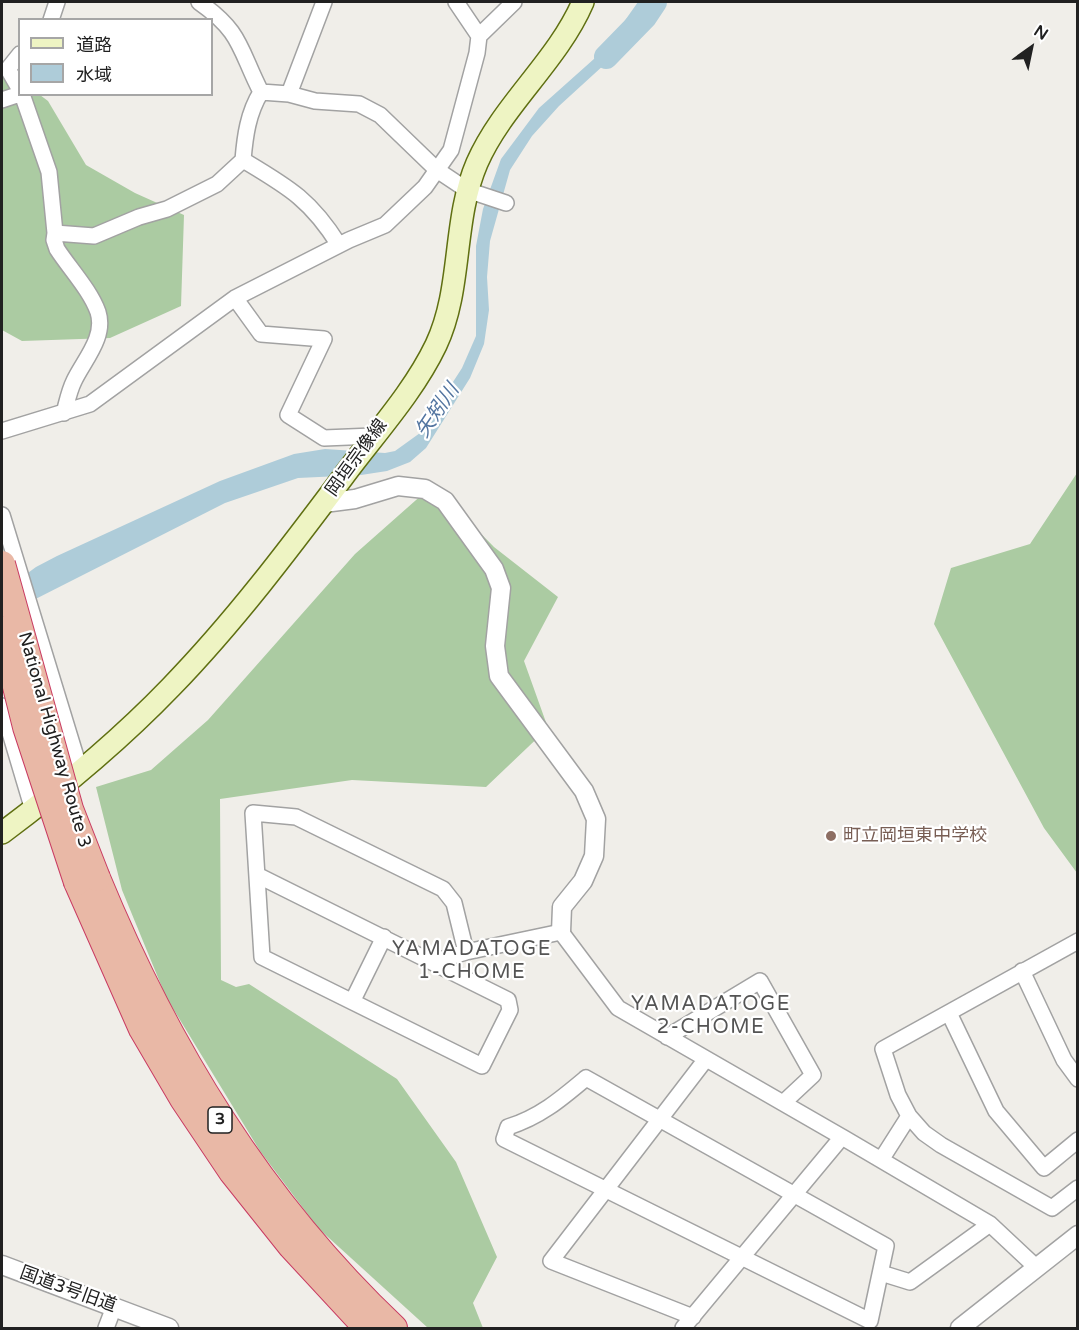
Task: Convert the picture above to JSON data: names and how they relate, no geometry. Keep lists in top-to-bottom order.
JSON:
{
  "streets": {
    "highway": ["National Highway Route 3", "3"],
    "main road": ["岡垣宗像線"],
    "street": ["国道3号旧道"]
  },
  "districts": ["YAMADATOGE 1-CHOME", "YAMADATOGE 2-CHOME"],
  "water": ["矢矧川"],
  "places": ["町立岡垣東中学校"],
  "legend": ["道路", "水域"],
  "north": "top right"
}
